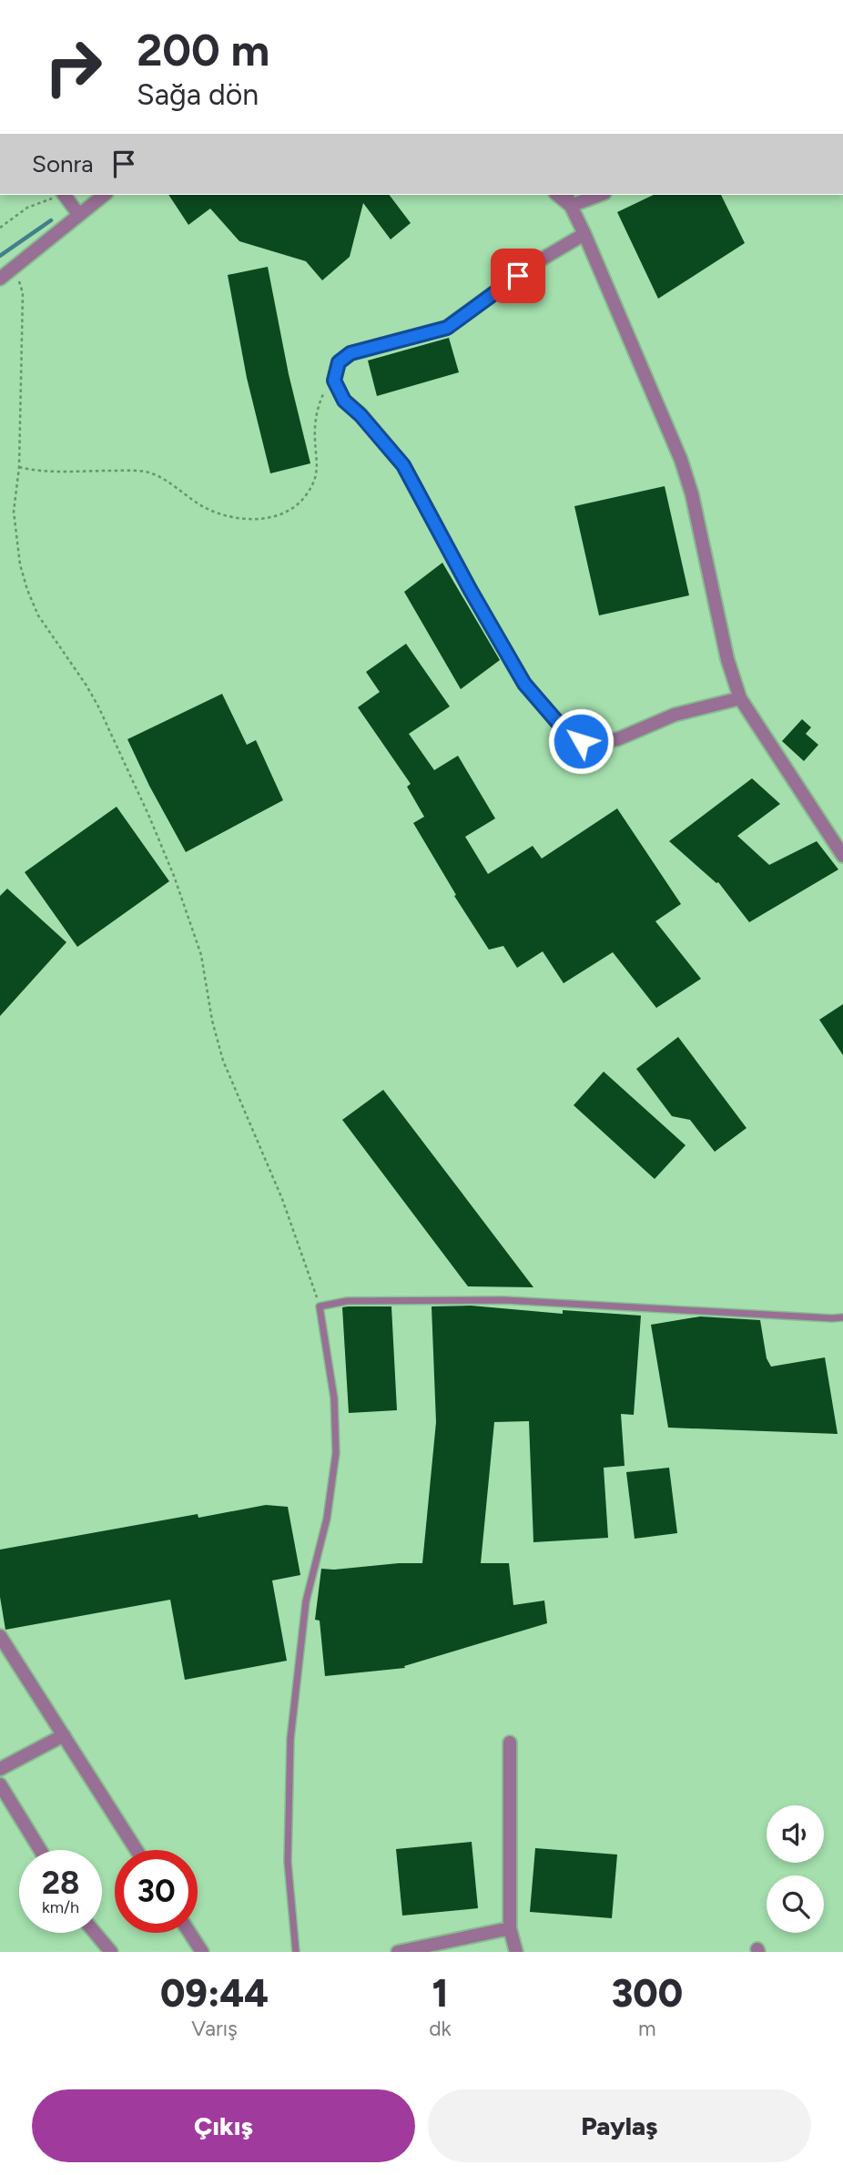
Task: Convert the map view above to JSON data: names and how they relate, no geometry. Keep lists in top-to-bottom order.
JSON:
{
  "page": {
    "turn": ["200 m", "Sağa dön"],
    "then": "Sonra",
    "speed": "28 km/h",
    "limit": "30",
    "eta": [
      "09:44",
      "Varış",
      "1",
      "dk",
      "300",
      "m"
    ],
    "buttons": ["Çıkış", "Paylaş"]
  }
}
